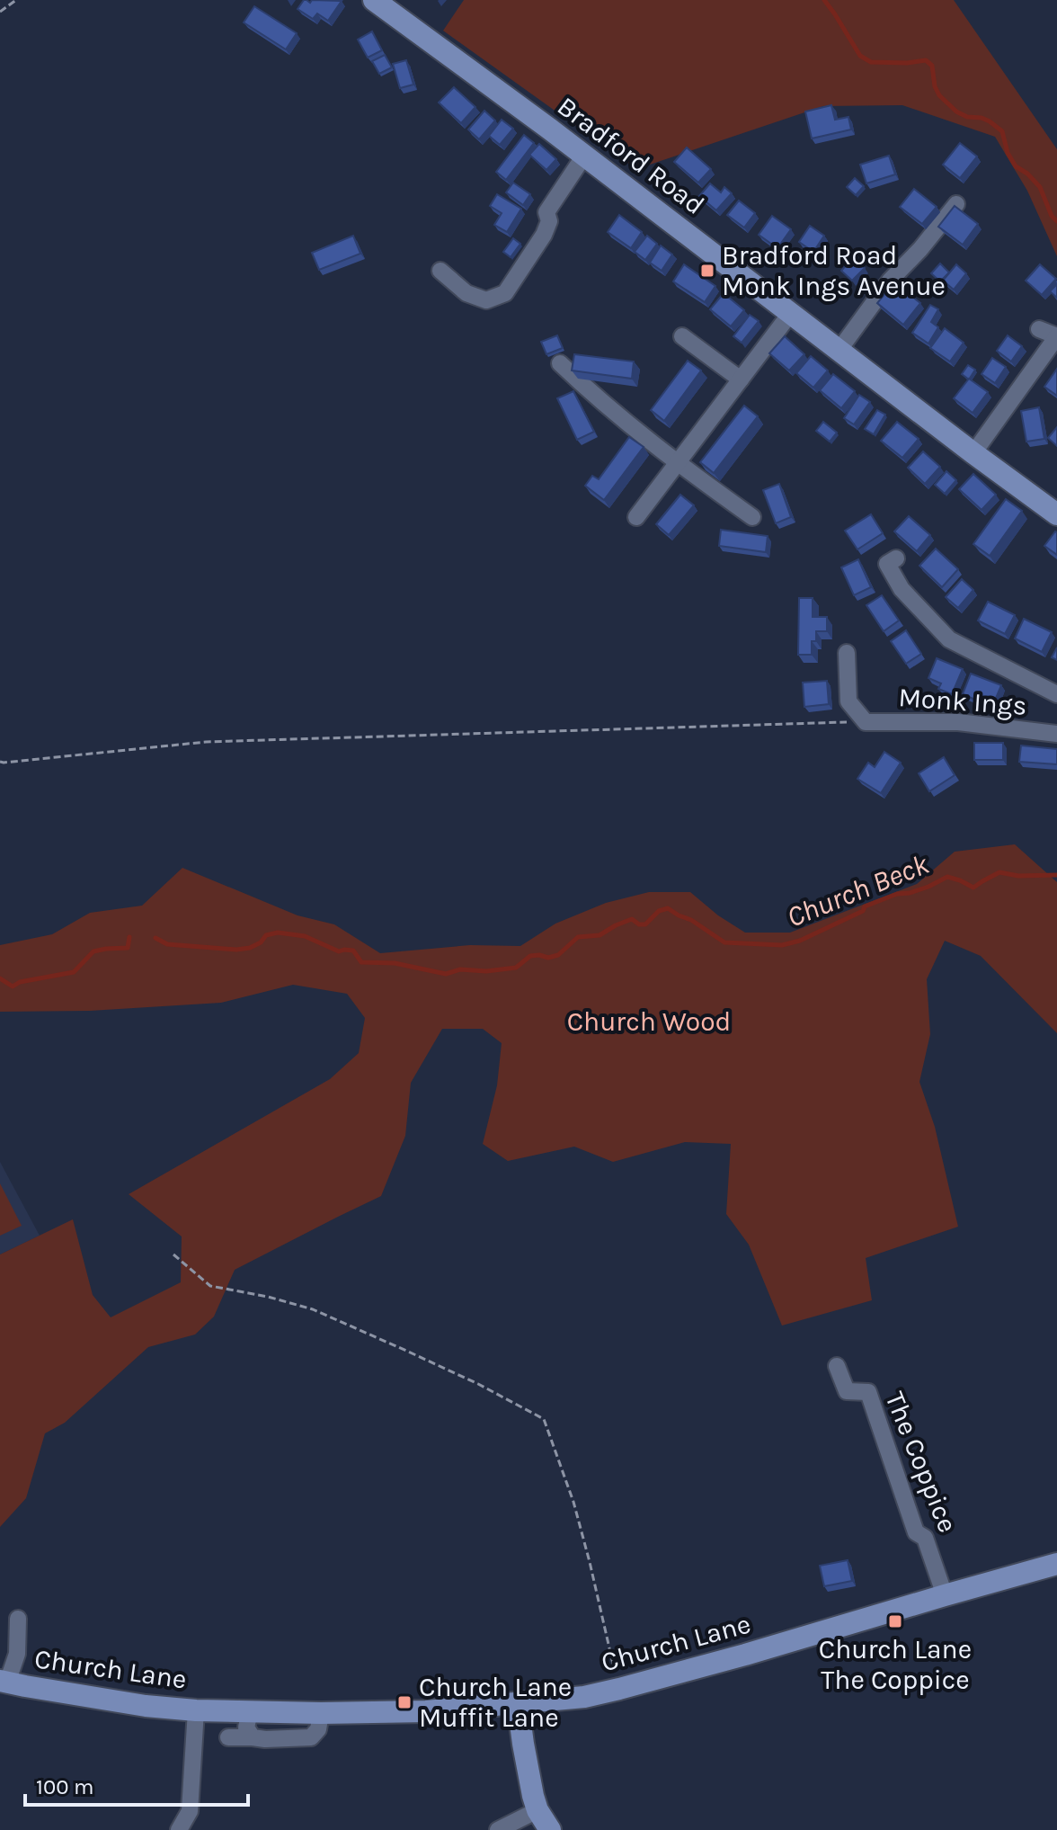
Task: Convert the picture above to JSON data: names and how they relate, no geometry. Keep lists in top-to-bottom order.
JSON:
{
  "streets": {
    "main road": ["Bradford Road", "Church Lane"],
    "street": ["Monk Ings", "The Coppice"]
  },
  "crossings": [
    ["The Coppice", "Church Lane"]
  ],
  "water": ["Church Beck"],
  "parks": ["Church Wood"],
  "places": {
    "transit": ["Bradford Road Monk Ings Avenue", "Church Lane The Coppice", "Church Lane Muffit Lane"]
  },
  "scale_bar": "100 m"
}
